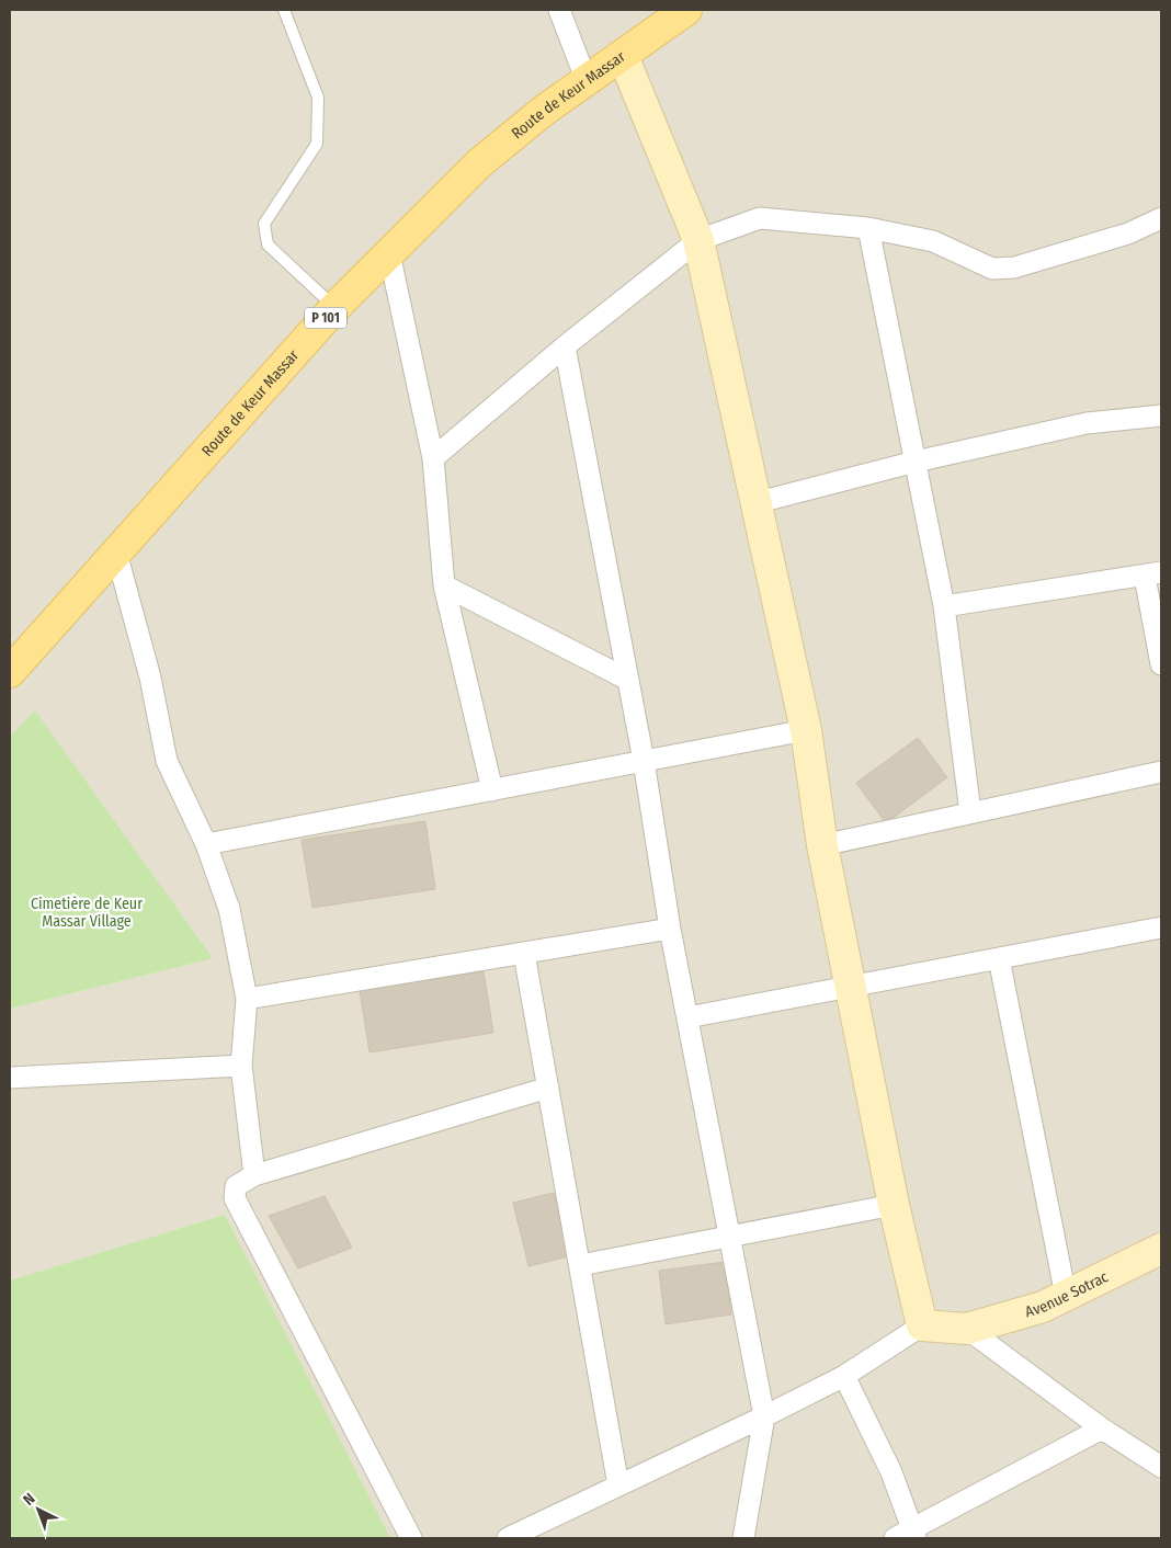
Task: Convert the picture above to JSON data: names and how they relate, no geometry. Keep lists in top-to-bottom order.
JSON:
{
  "streets": {
    "main road": ["Route de Keur Massar", "P 101"],
    "street": ["Avenue Sotrac"]
  },
  "parks": ["Cimetière de Keur Massar Village"],
  "north": "top left"
}
